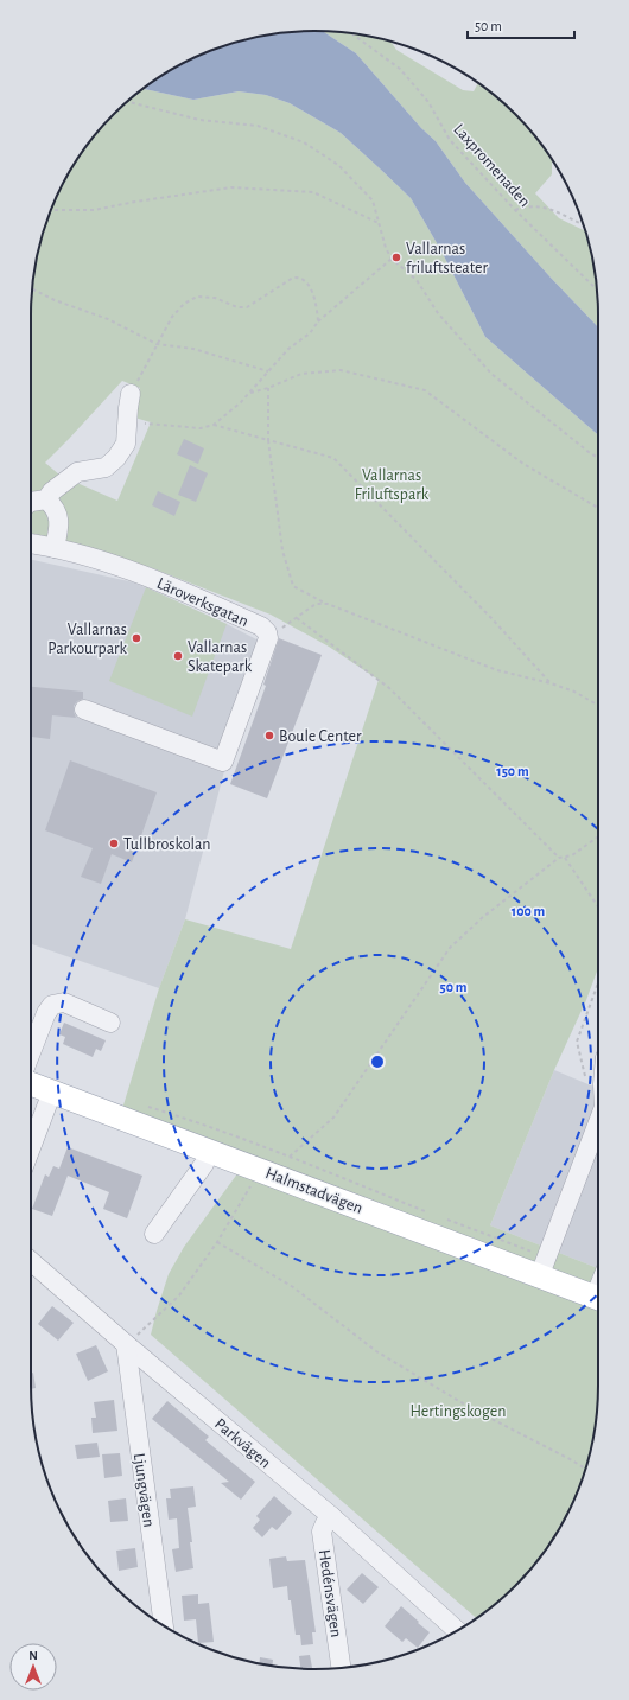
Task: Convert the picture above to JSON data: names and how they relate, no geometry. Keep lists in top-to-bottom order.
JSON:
{
  "streets": {
    "main road": ["Halmstadvägen"],
    "street": [
      "Läroverksgatan",
      "Parkvägen",
      "Ljungvägen",
      "Hedénsvägen"
    ],
    "path": ["Laxpromenaden"]
  },
  "crossings": [
    ["Parkvägen", "Ljungvägen"],
    ["Parkvägen", "Hedénsvägen"]
  ],
  "parks": ["Vallarnas Friluftspark", "Hertingskogen"],
  "places": [
    "Vallarnas friluftsteater",
    "Vallarnas Parkourpark",
    "Vallarnas Skatepark",
    "Boule Center",
    "Tullbroskolan"
  ],
  "scale_bar": "50 m",
  "north": "top",
  "rings": ["150 m", "100 m", "50 m"]
}
